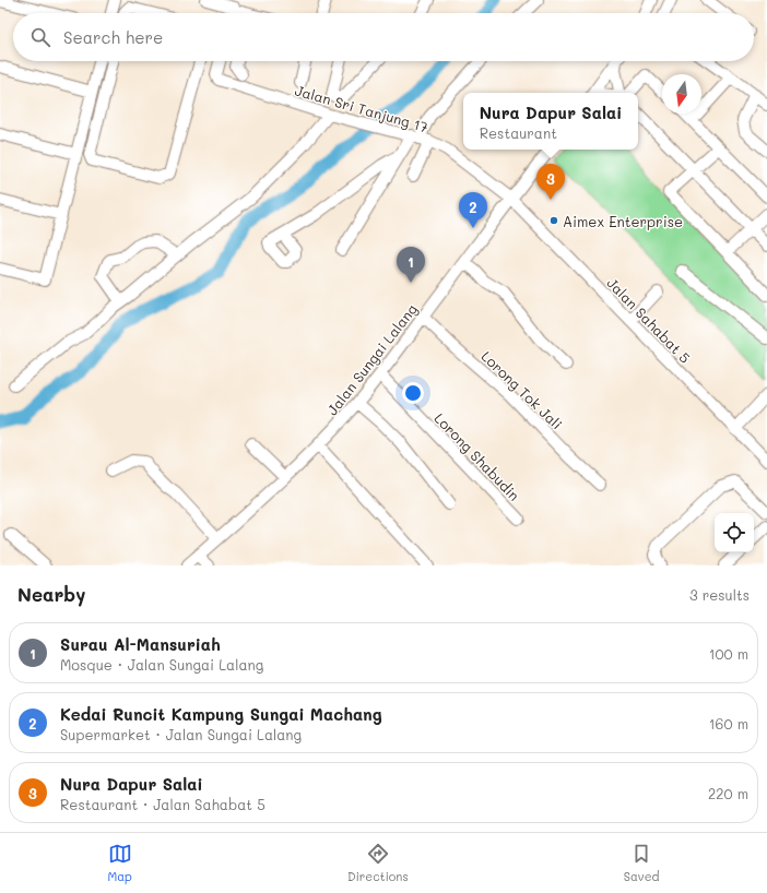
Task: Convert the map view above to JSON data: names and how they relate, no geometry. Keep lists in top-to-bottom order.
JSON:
{
  "streets": {
    "street": [
      "Jalan Sri Tanjung 17",
      "Jalan Sahabat 5",
      "Jalan Sungai Lalang",
      "Lorong Tok Jali",
      "Lorong Shabudin"
    ]
  },
  "crossings": [
    ["Jalan Sri Tanjung 17", "Jalan Sahabat 5"],
    ["Jalan Sri Tanjung 17", "Jalan Sungai Lalang"],
    ["Jalan Sahabat 5", "Jalan Sungai Lalang"],
    ["Jalan Sungai Lalang", "Lorong Tok Jali"],
    ["Jalan Sungai Lalang", "Lorong Shabudin"]
  ],
  "places": ["Aimex Enterprise"],
  "north": "bottom",
  "page": {
    "search": "Search here",
    "popup": ["Nura Dapur Salai", "Restaurant"],
    "pins": ["3", "2", "1"],
    "heading": ["Nearby", "3 results"],
    "list": [
      {
        "mark": "1",
        "name": "Surau Al-Mansuriah",
        "note": "Mosque · Jalan Sungai Lalang",
        "value": "100 m"
      },
      {
        "mark": "2",
        "name": "Kedai Runcit Kampung Sungai Machang",
        "note": "Supermarket · Jalan Sungai Lalang",
        "value": "160 m"
      },
      {
        "mark": "3",
        "name": "Nura Dapur Salai",
        "note": "Restaurant · Jalan Sahabat 5",
        "value": "220 m"
      }
    ],
    "nav": ["Map", "Directions", "Saved"]
  }
}
